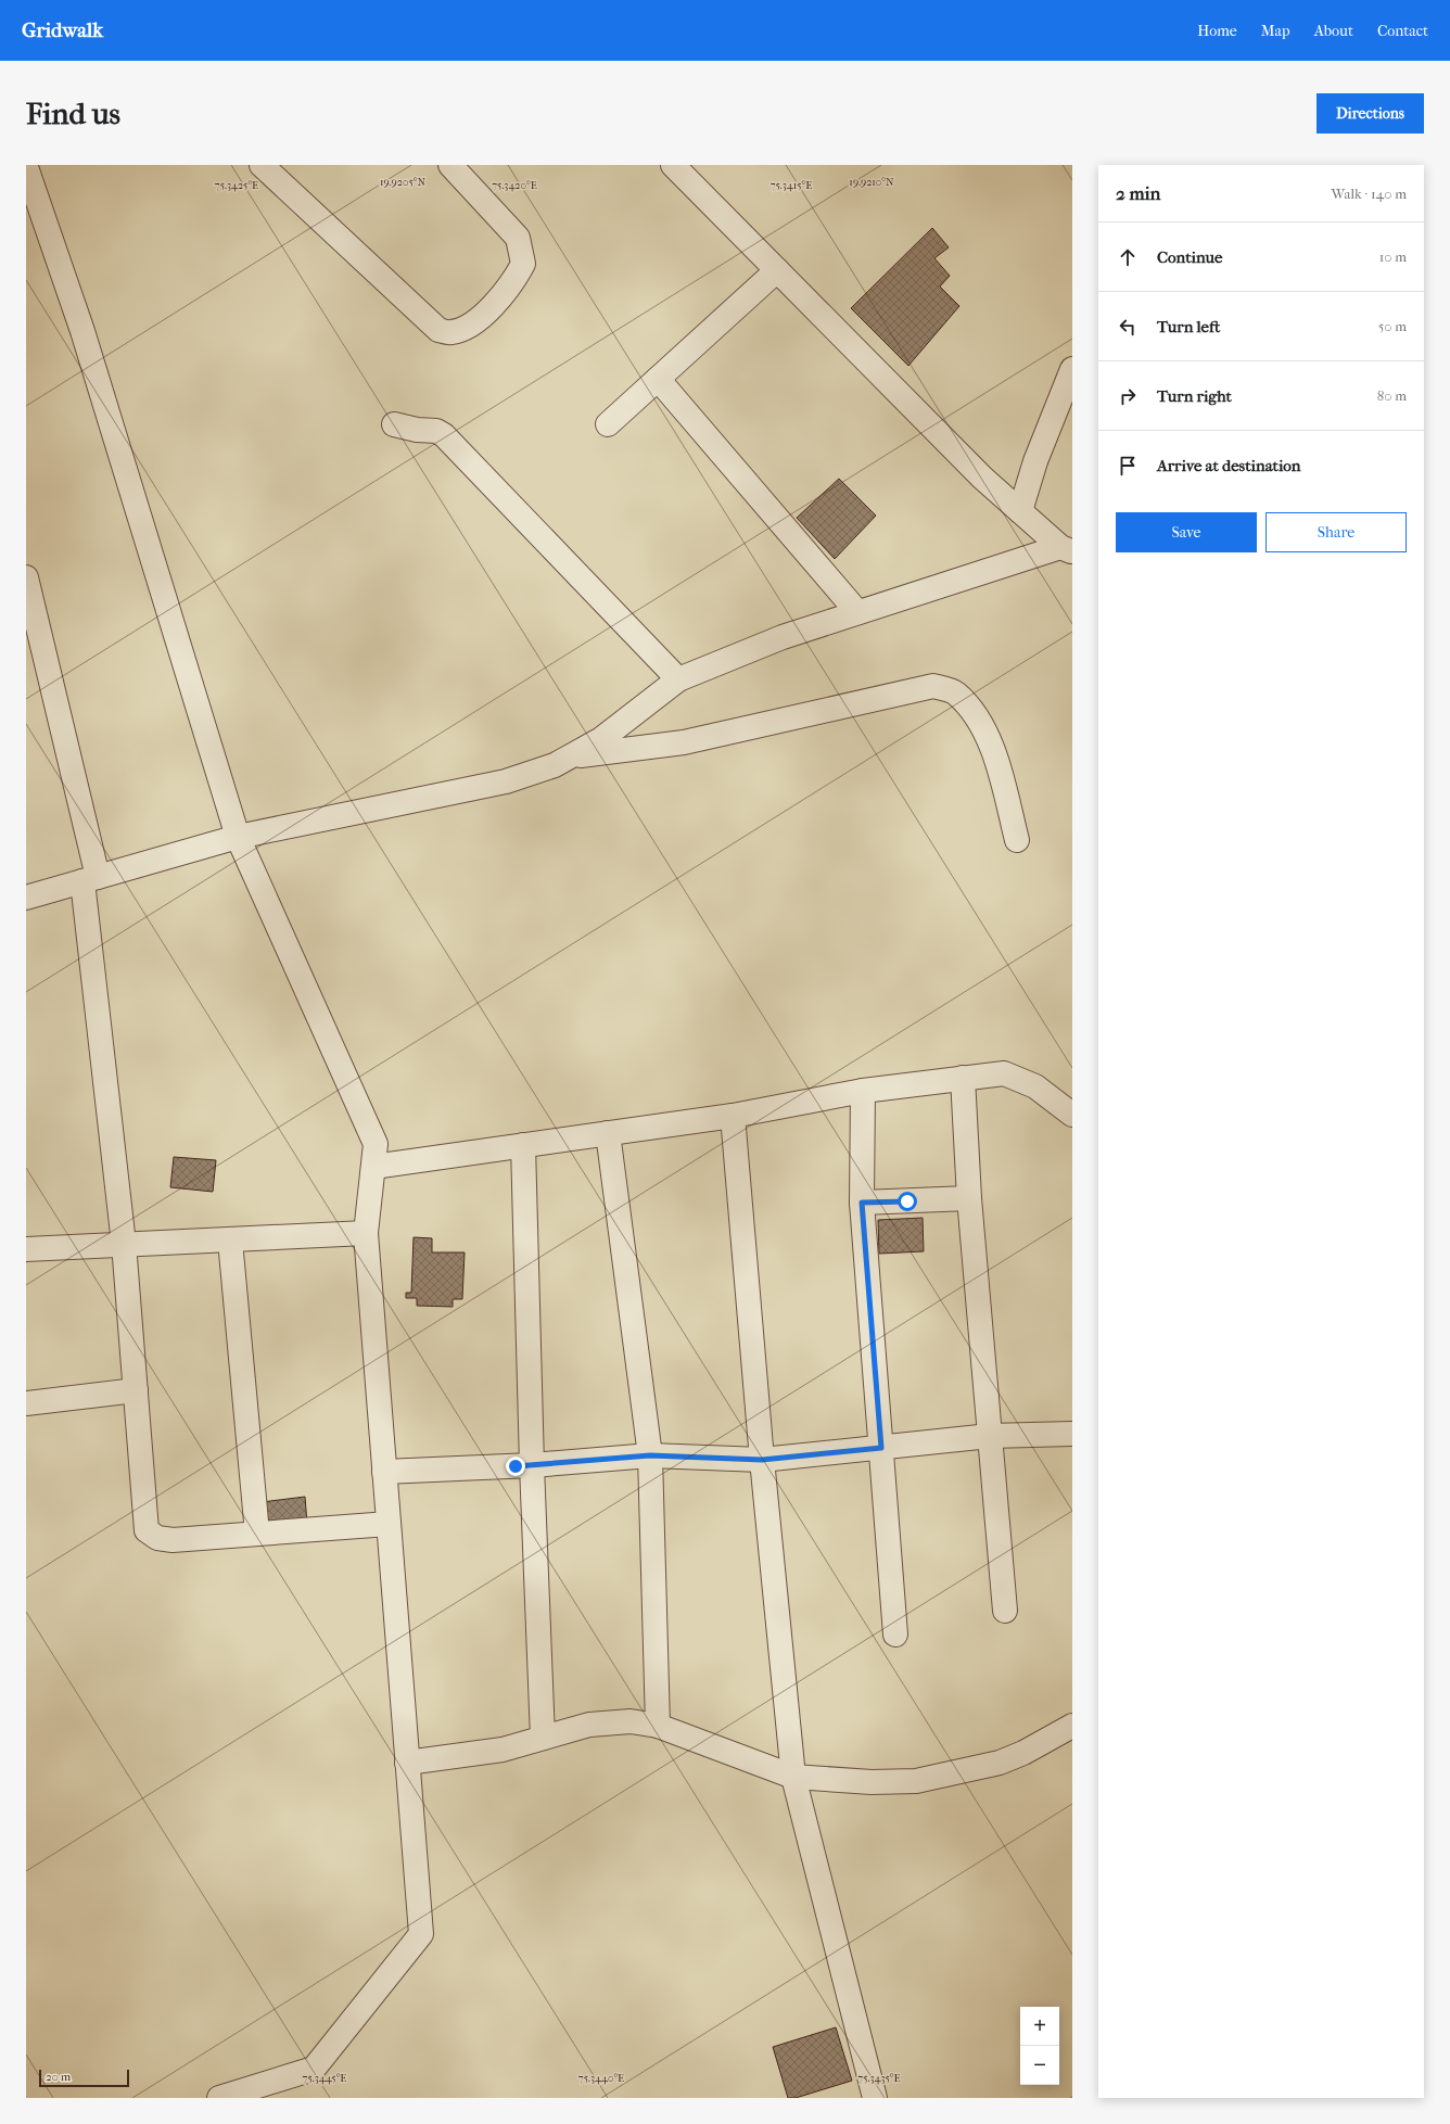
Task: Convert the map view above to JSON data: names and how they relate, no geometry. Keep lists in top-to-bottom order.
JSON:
{
  "scale_bar": "20 m",
  "page": {
    "header": "Gridwalk",
    "nav": [
      "Home",
      "Map",
      "About",
      "Contact"
    ],
    "buttons": [
      "Directions",
      ["Save", "Share"]
    ],
    "title": "Find us",
    "heading": ["2 min", "Walk · 140 m"],
    "list": [
      ["Continue", "10 m"],
      ["Turn left", "50 m"],
      ["Turn right", "80 m"],
      "Arrive at destination"
    ],
    "map_buttons": ["+", "−"],
    "scale": "20 m"
  },
  "coordinates": [
    "19.9205°N",
    "19.9210°N",
    "75.3425°E",
    "75.3420°E",
    "75.3415°E",
    "75.3445°E",
    "75.3440°E",
    "75.3435°E"
  ]
}
